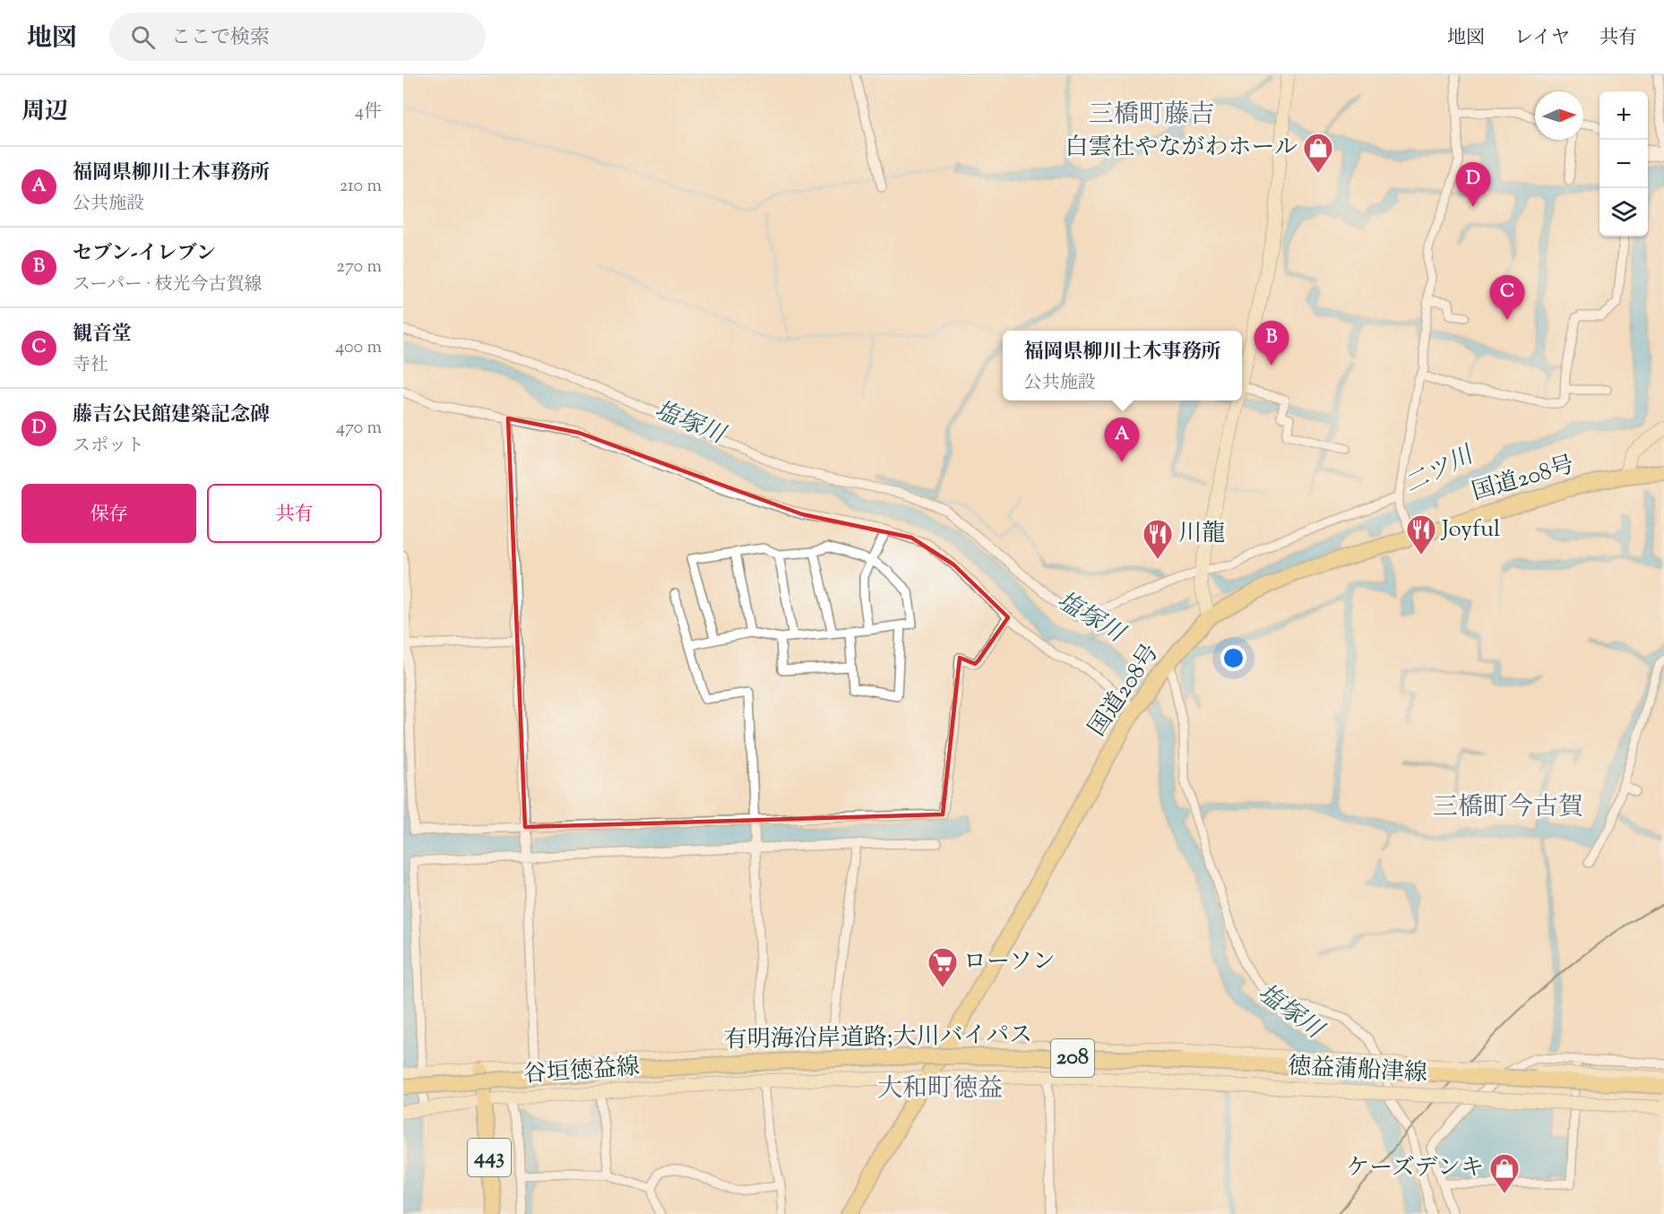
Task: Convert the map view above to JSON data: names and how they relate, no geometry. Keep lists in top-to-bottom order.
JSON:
{
  "streets": {
    "highway": [
      "国道208号",
      "有明海沿岸道路;大川バイパス",
      "208",
      "443"
    ],
    "main road": ["徳益蒲船津線", "谷垣徳益線"]
  },
  "crossings": [
    ["国道208号", "徳益蒲船津線"],
    ["国道208号", "谷垣徳益線"],
    ["有明海沿岸道路;大川バイパス", "208"],
    ["有明海沿岸道路;大川バイパス", "谷垣徳益線"],
    ["有明海沿岸道路;大川バイパス", "443"],
    ["208", "谷垣徳益線"],
    ["208", "443"],
    ["徳益蒲船津線", "谷垣徳益線"],
    ["谷垣徳益線", "443"]
  ],
  "districts": ["三橋町藤吉", "三橋町今古賀", "大和町徳益"],
  "water": ["塩塚川", "二ツ川"],
  "places": {
    "shop": ["白雲社やながわホール", "ケーズデンキ"],
    "restaurant": ["Joyful", "川龍"],
    "supermarket": ["ローソン"]
  },
  "north": "right",
  "page": {
    "header": "地図",
    "search": "ここで検索",
    "nav": ["地図", "レイヤ", "共有"],
    "heading": ["周辺", "4件"],
    "map_buttons": ["+", "−"],
    "list": [
      {
        "mark": "A",
        "name": "福岡県柳川土木事務所",
        "note": "公共施設",
        "value": "210 m"
      },
      {
        "mark": "B",
        "name": "セブン-イレブン",
        "note": "スーパー · 枝光今古賀線",
        "value": "270 m"
      },
      {
        "mark": "C",
        "name": "観音堂",
        "note": "寺社",
        "value": "400 m"
      },
      {
        "mark": "D",
        "name": "藤吉公民館建築記念碑",
        "note": "スポット",
        "value": "470 m"
      }
    ],
    "pins": [
      "D",
      "C",
      "B",
      "A"
    ],
    "popup": ["福岡県柳川土木事務所", "公共施設"],
    "buttons": ["保存", "共有"]
  }
}
